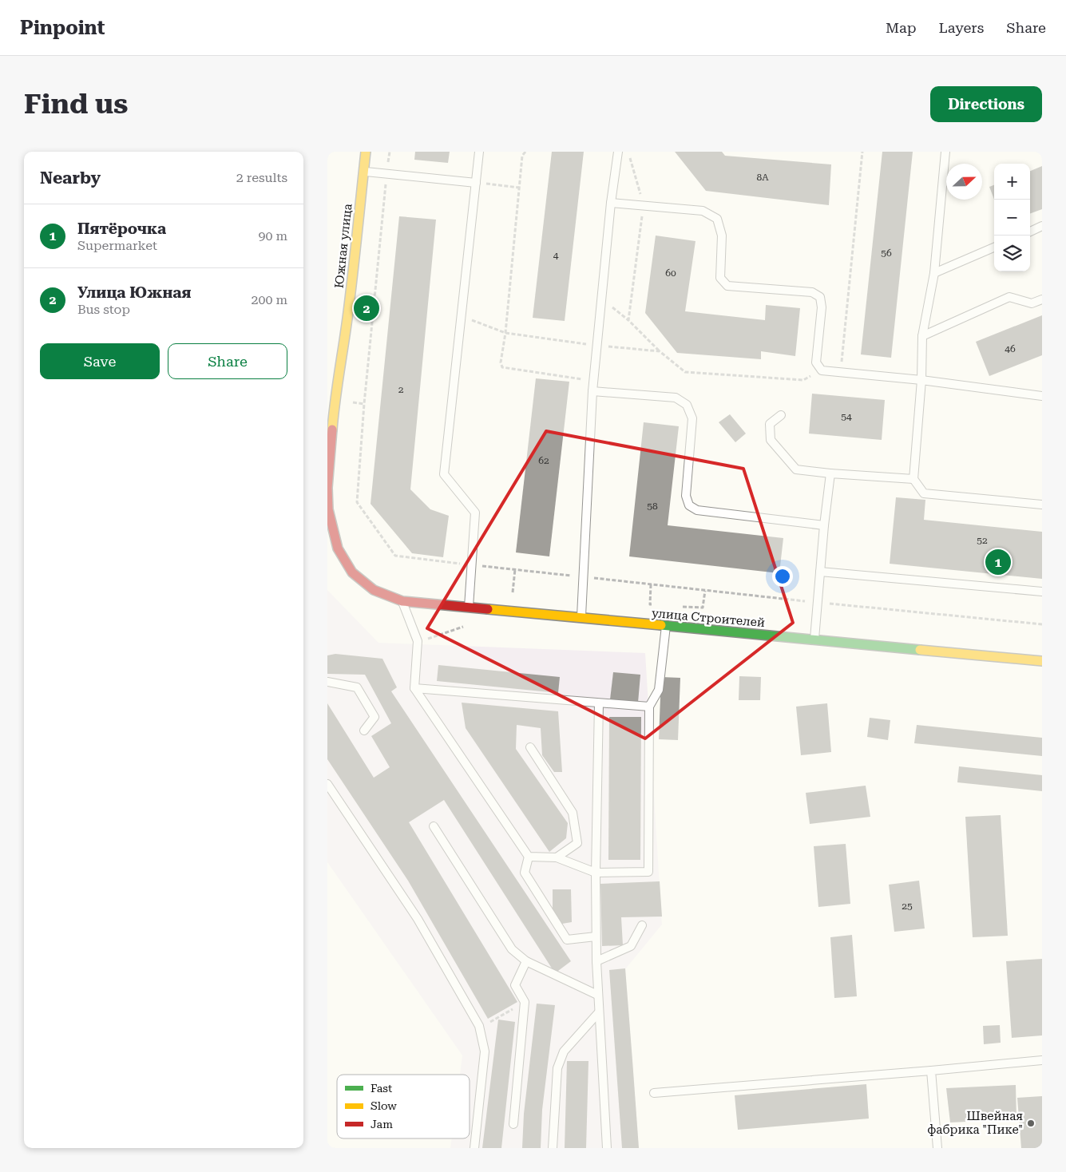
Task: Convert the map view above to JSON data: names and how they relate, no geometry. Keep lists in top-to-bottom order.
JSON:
{
  "streets": {
    "street": ["Южная улица", "улица Строителей"]
  },
  "crossings": [
    ["Южная улица", "улица Строителей"]
  ],
  "places": ["Швейная фабрика \"Пике\""],
  "house_numbers": [
    "8А",
    "56",
    "4",
    "60",
    "46",
    "2",
    "54",
    "62",
    "58",
    "52",
    "25"
  ],
  "legend": ["Fast", "Slow", "Jam"],
  "north": "right",
  "page": {
    "header": "Pinpoint",
    "nav": ["Map", "Layers", "Share"],
    "buttons": [
      "Directions",
      ["Save", "Share"]
    ],
    "title": "Find us",
    "heading": ["Nearby", "2 results"],
    "map_buttons": ["+", "−"],
    "list": [
      {
        "mark": "1",
        "name": "Пятёрочка",
        "note": "Supermarket",
        "value": "90 m"
      },
      {
        "mark": "2",
        "name": "Улица Южная",
        "note": "Bus stop",
        "value": "200 m"
      }
    ],
    "pins": ["2", "1"]
  }
}
